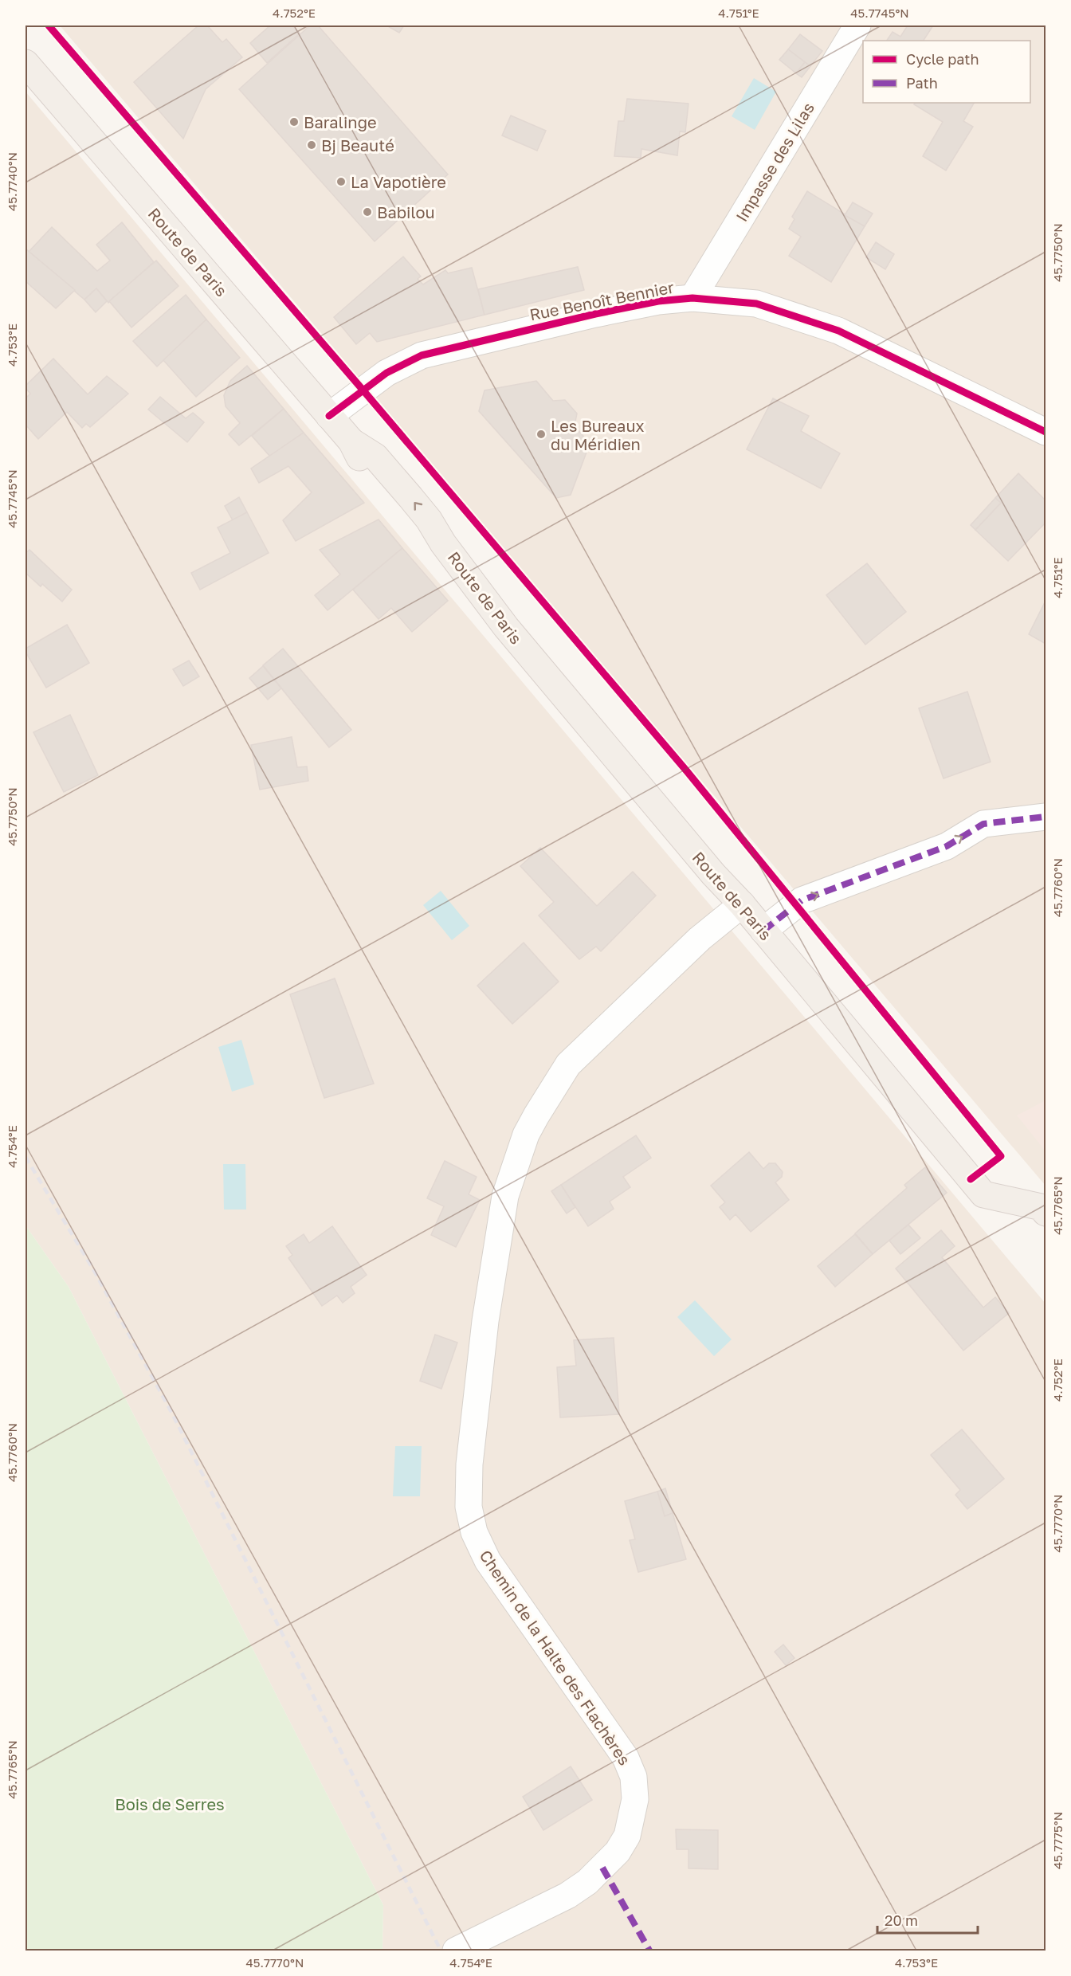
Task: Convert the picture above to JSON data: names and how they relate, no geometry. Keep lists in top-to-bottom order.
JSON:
{
  "streets": {
    "main road": ["Route de Paris"],
    "street": ["Impasse des Lilas", "Rue Benoît Bennier", "Chemin de la Halte des Flachères"]
  },
  "crossings": [
    ["Impasse des Lilas", "Rue Benoît Bennier"],
    ["Route de Paris", "Rue Benoît Bennier"],
    ["Route de Paris", "Chemin de la Halte des Flachères"]
  ],
  "parks": ["Bois de Serres"],
  "places": [
    "Baralinge",
    "Bj Beauté",
    "La Vapotière",
    "Babilou",
    "Les Bureaux du Méridien"
  ],
  "legend": ["Cycle path", "Path"],
  "scale_bar": "20 m",
  "coordinates": [
    "4.752°E",
    "4.751°E",
    "45.7745°N",
    "45.7740°N",
    "45.7750°N",
    "4.753°E",
    "45.7760°N",
    "4.754°E",
    "45.7765°N",
    "45.7770°N",
    "45.7775°N"
  ]
}
